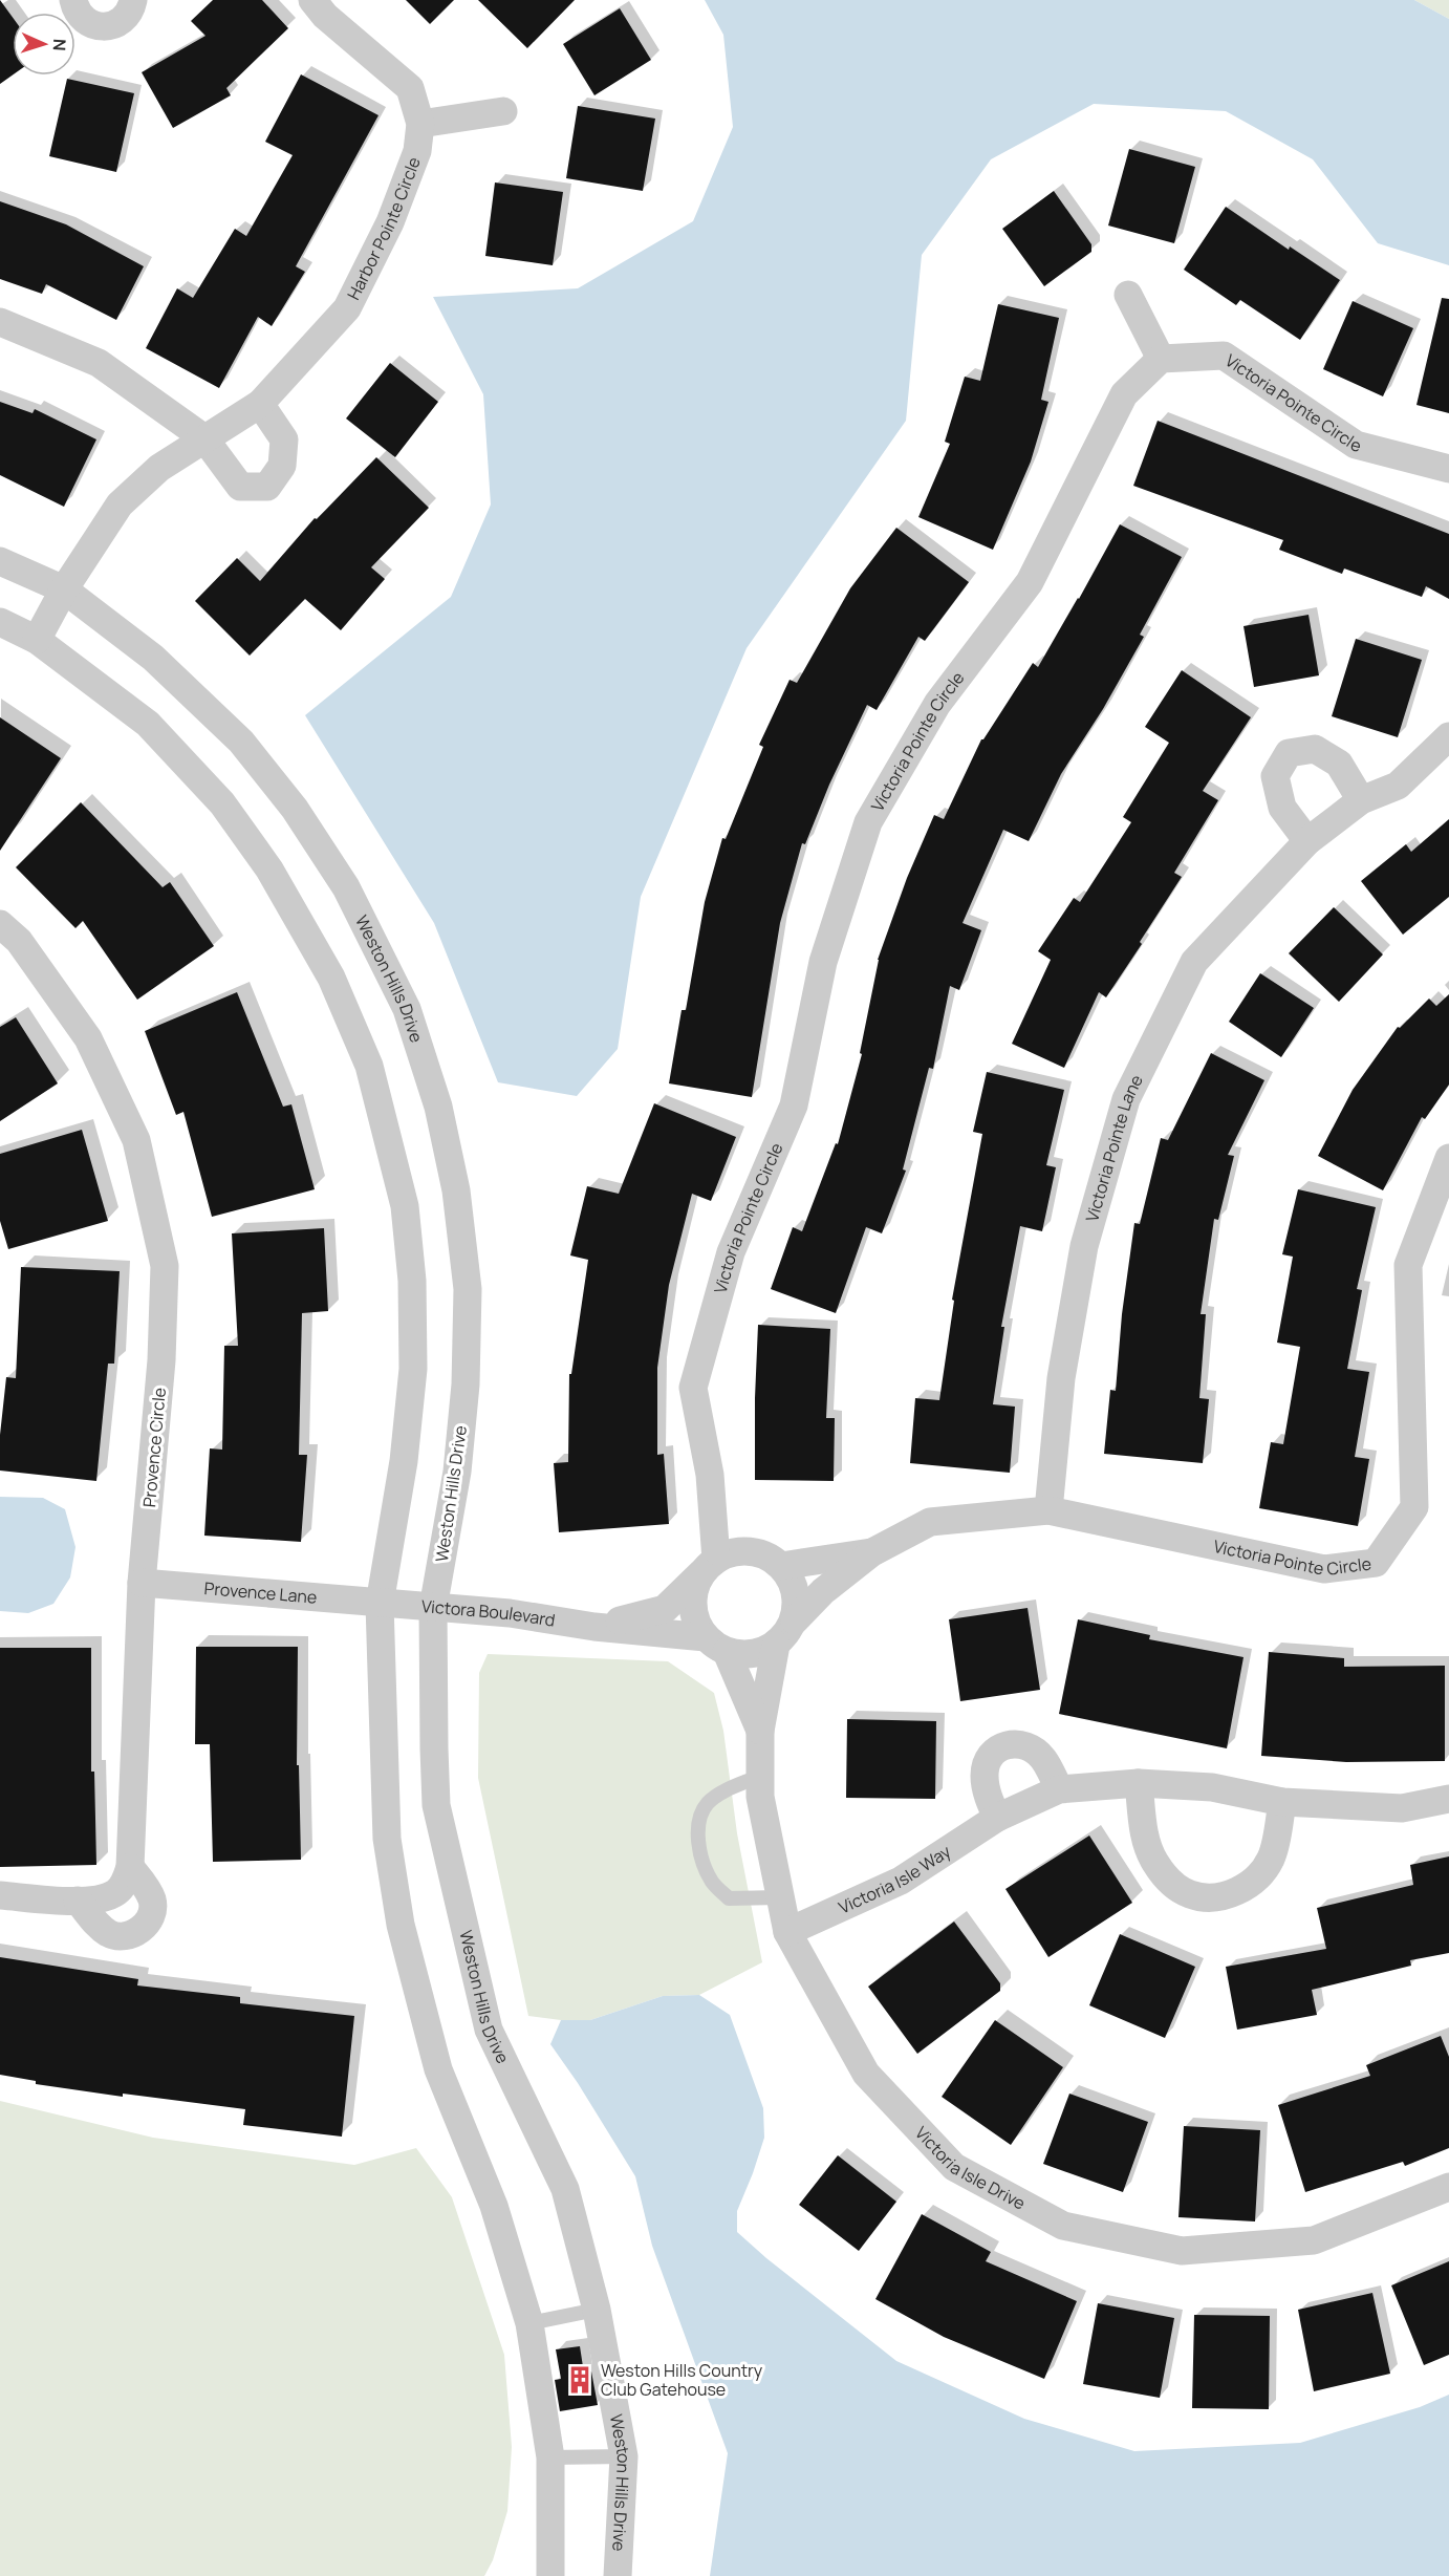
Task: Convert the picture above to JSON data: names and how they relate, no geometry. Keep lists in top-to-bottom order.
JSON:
{
  "streets": {
    "street": [
      "Harbor Pointe Circle",
      "Victoria Pointe Circle",
      "Weston Hills Drive",
      "Victoria Pointe Lane",
      "Provence Circle",
      "Provence Lane",
      "Victora Boulevard",
      "Victoria Isle Way",
      "Victoria Isle Drive"
    ]
  },
  "crossings": [
    ["Harbor Pointe Circle", "Weston Hills Drive"],
    ["Victoria Pointe Circle", "Victoria Pointe Lane"],
    ["Victoria Pointe Circle", "Victora Boulevard"],
    ["Victoria Pointe Circle", "Victoria Isle Drive"],
    ["Weston Hills Drive", "Victora Boulevard"],
    ["Provence Circle", "Provence Lane"],
    ["Provence Lane", "Victora Boulevard"],
    ["Victora Boulevard", "Victoria Isle Drive"],
    ["Victoria Isle Way", "Victoria Isle Drive"]
  ],
  "places": {
    "building": ["Weston Hills Country Club Gatehouse"]
  },
  "north": "right"
}
